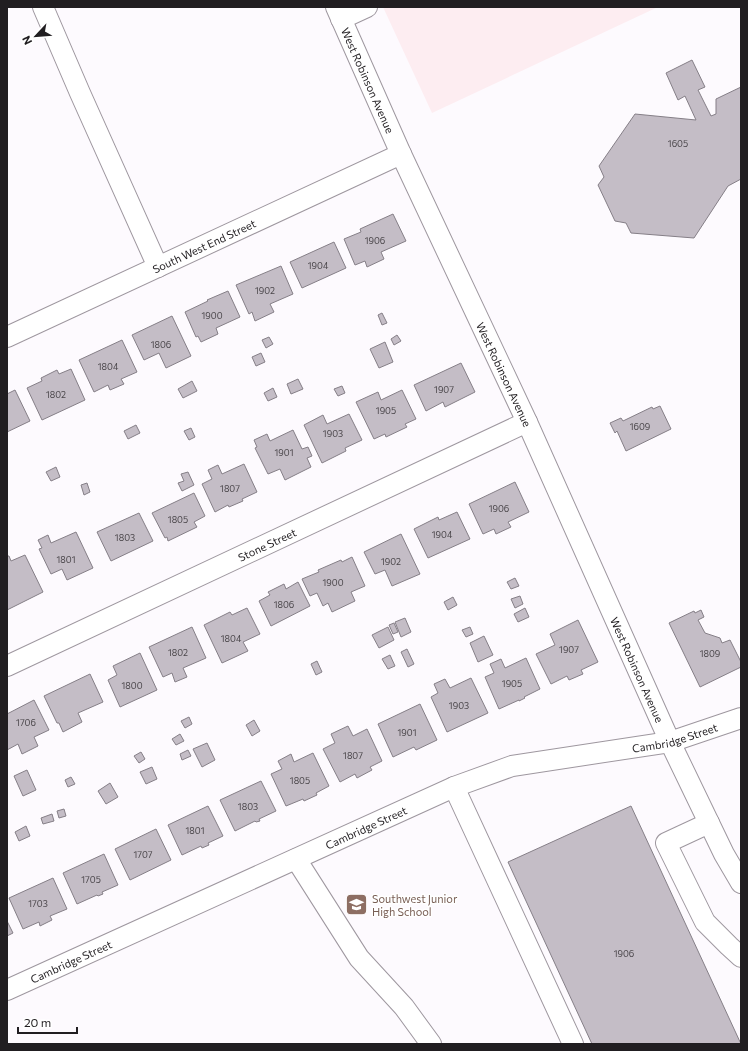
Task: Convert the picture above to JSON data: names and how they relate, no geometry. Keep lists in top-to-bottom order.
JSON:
{
  "streets": {
    "street": [
      "West Robinson Avenue",
      "South West End Street",
      "Stone Street",
      "Cambridge Street"
    ]
  },
  "crossings": [
    ["West Robinson Avenue", "South West End Street"],
    ["West Robinson Avenue", "Stone Street"],
    ["West Robinson Avenue", "Cambridge Street"]
  ],
  "places": {
    "school or university": ["Southwest Junior High School"]
  },
  "house_numbers": [
    "1605",
    "1906",
    "1904",
    "1902",
    "1900",
    "1806",
    "1804",
    "1907",
    "1802",
    "1905",
    "1609",
    "1903",
    "1901",
    "1807",
    "1906",
    "1805",
    "1904",
    "1803",
    "1801",
    "1902",
    "1900",
    "1806",
    "1804",
    "1907",
    "1802",
    "1809",
    "1905",
    "1800",
    "1903",
    "1706",
    "1901",
    "1807",
    "1805",
    "1803",
    "1801",
    "1707",
    "1705",
    "1703",
    "1906"
  ],
  "scale_bar": "20 m",
  "north": "bottom left"
}
